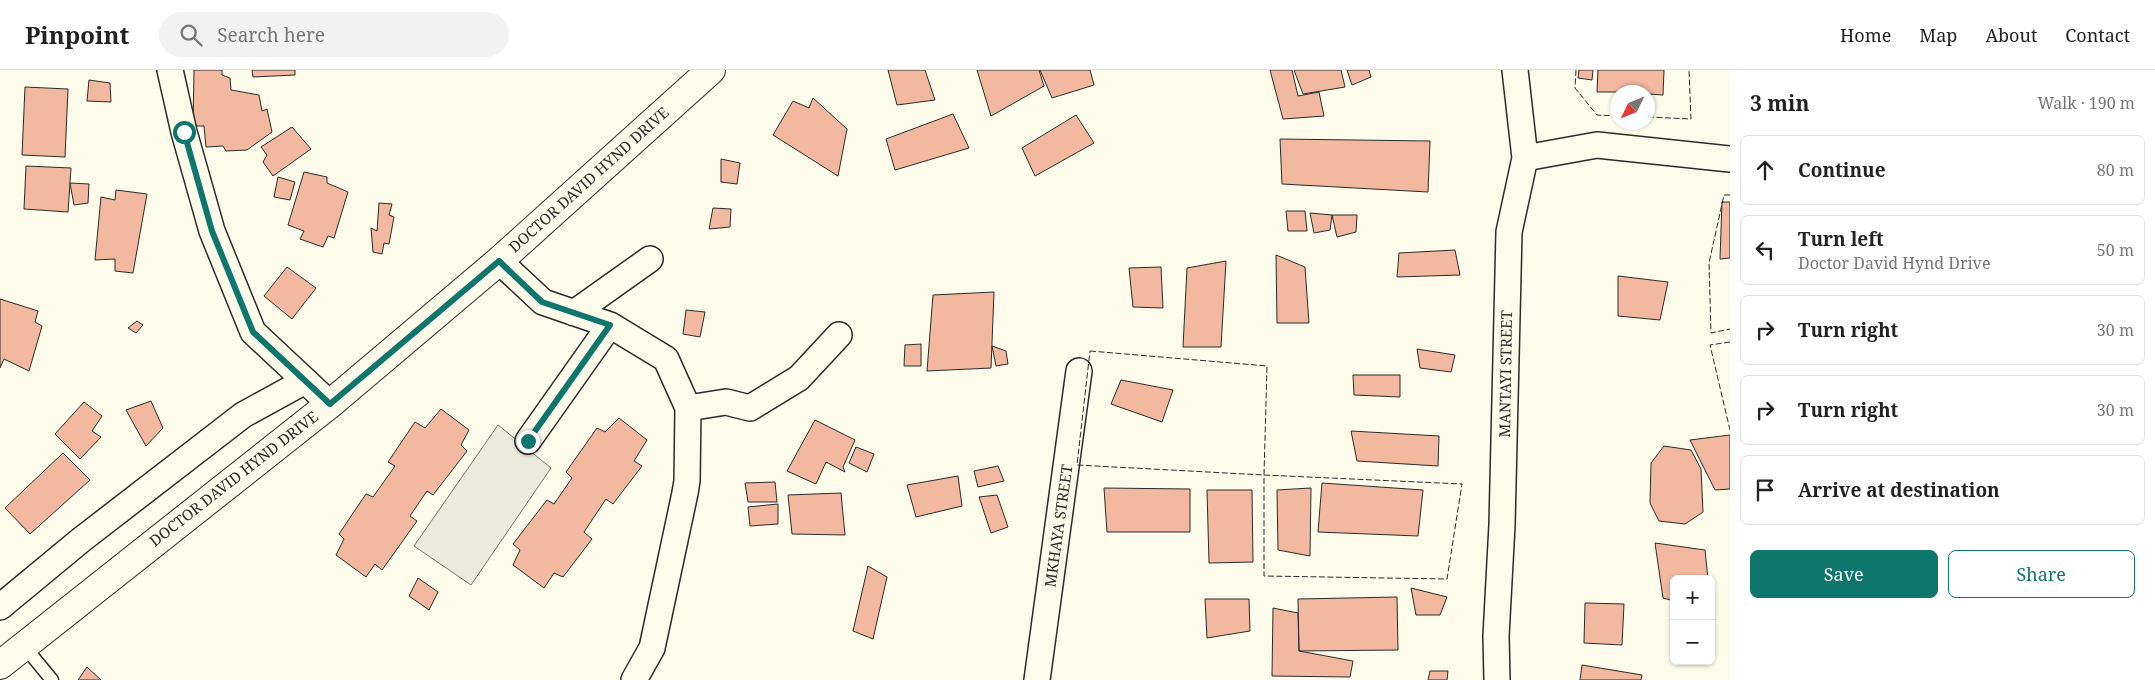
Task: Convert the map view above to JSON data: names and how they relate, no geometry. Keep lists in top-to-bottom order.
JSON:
{
  "streets": {
    "main road": ["DOCTOR DAVID HYND DRIVE"],
    "street": ["MANTAYI STREET", "MKHAYA STREET"]
  },
  "north": "bottom left",
  "page": {
    "header": "Pinpoint",
    "search": "Search here",
    "nav": [
      "Home",
      "Map",
      "About",
      "Contact"
    ],
    "heading": ["3 min", "Walk · 190 m"],
    "list": [
      ["Continue", "80 m"],
      ["Turn left", "Doctor David Hynd Drive", "50 m"],
      ["Turn right", "30 m"],
      ["Turn right", "30 m"],
      "Arrive at destination"
    ],
    "buttons": ["Save", "Share"],
    "map_buttons": ["+", "−"]
  }
}
